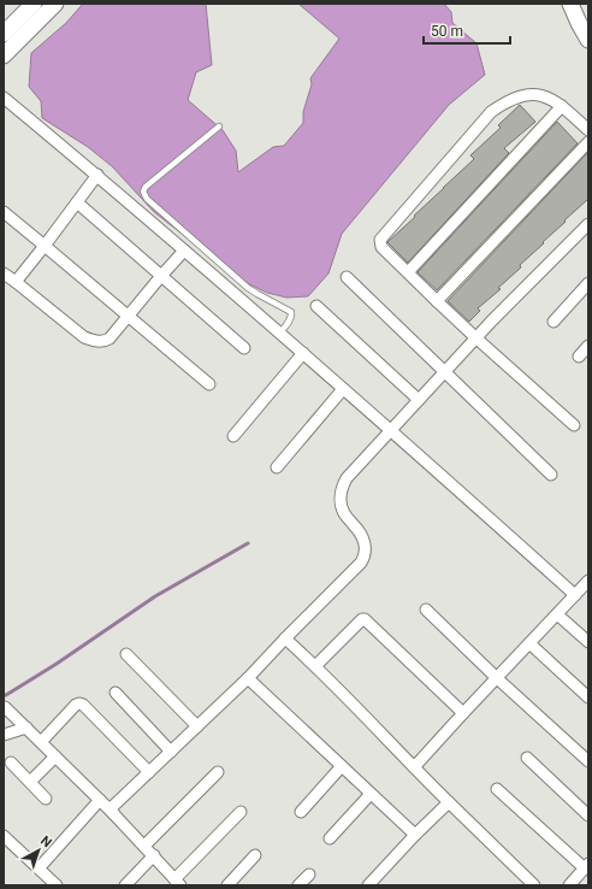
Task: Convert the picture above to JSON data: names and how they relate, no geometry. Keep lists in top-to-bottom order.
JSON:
{
  "scale_bar": "50 m",
  "north": "top right"
}
